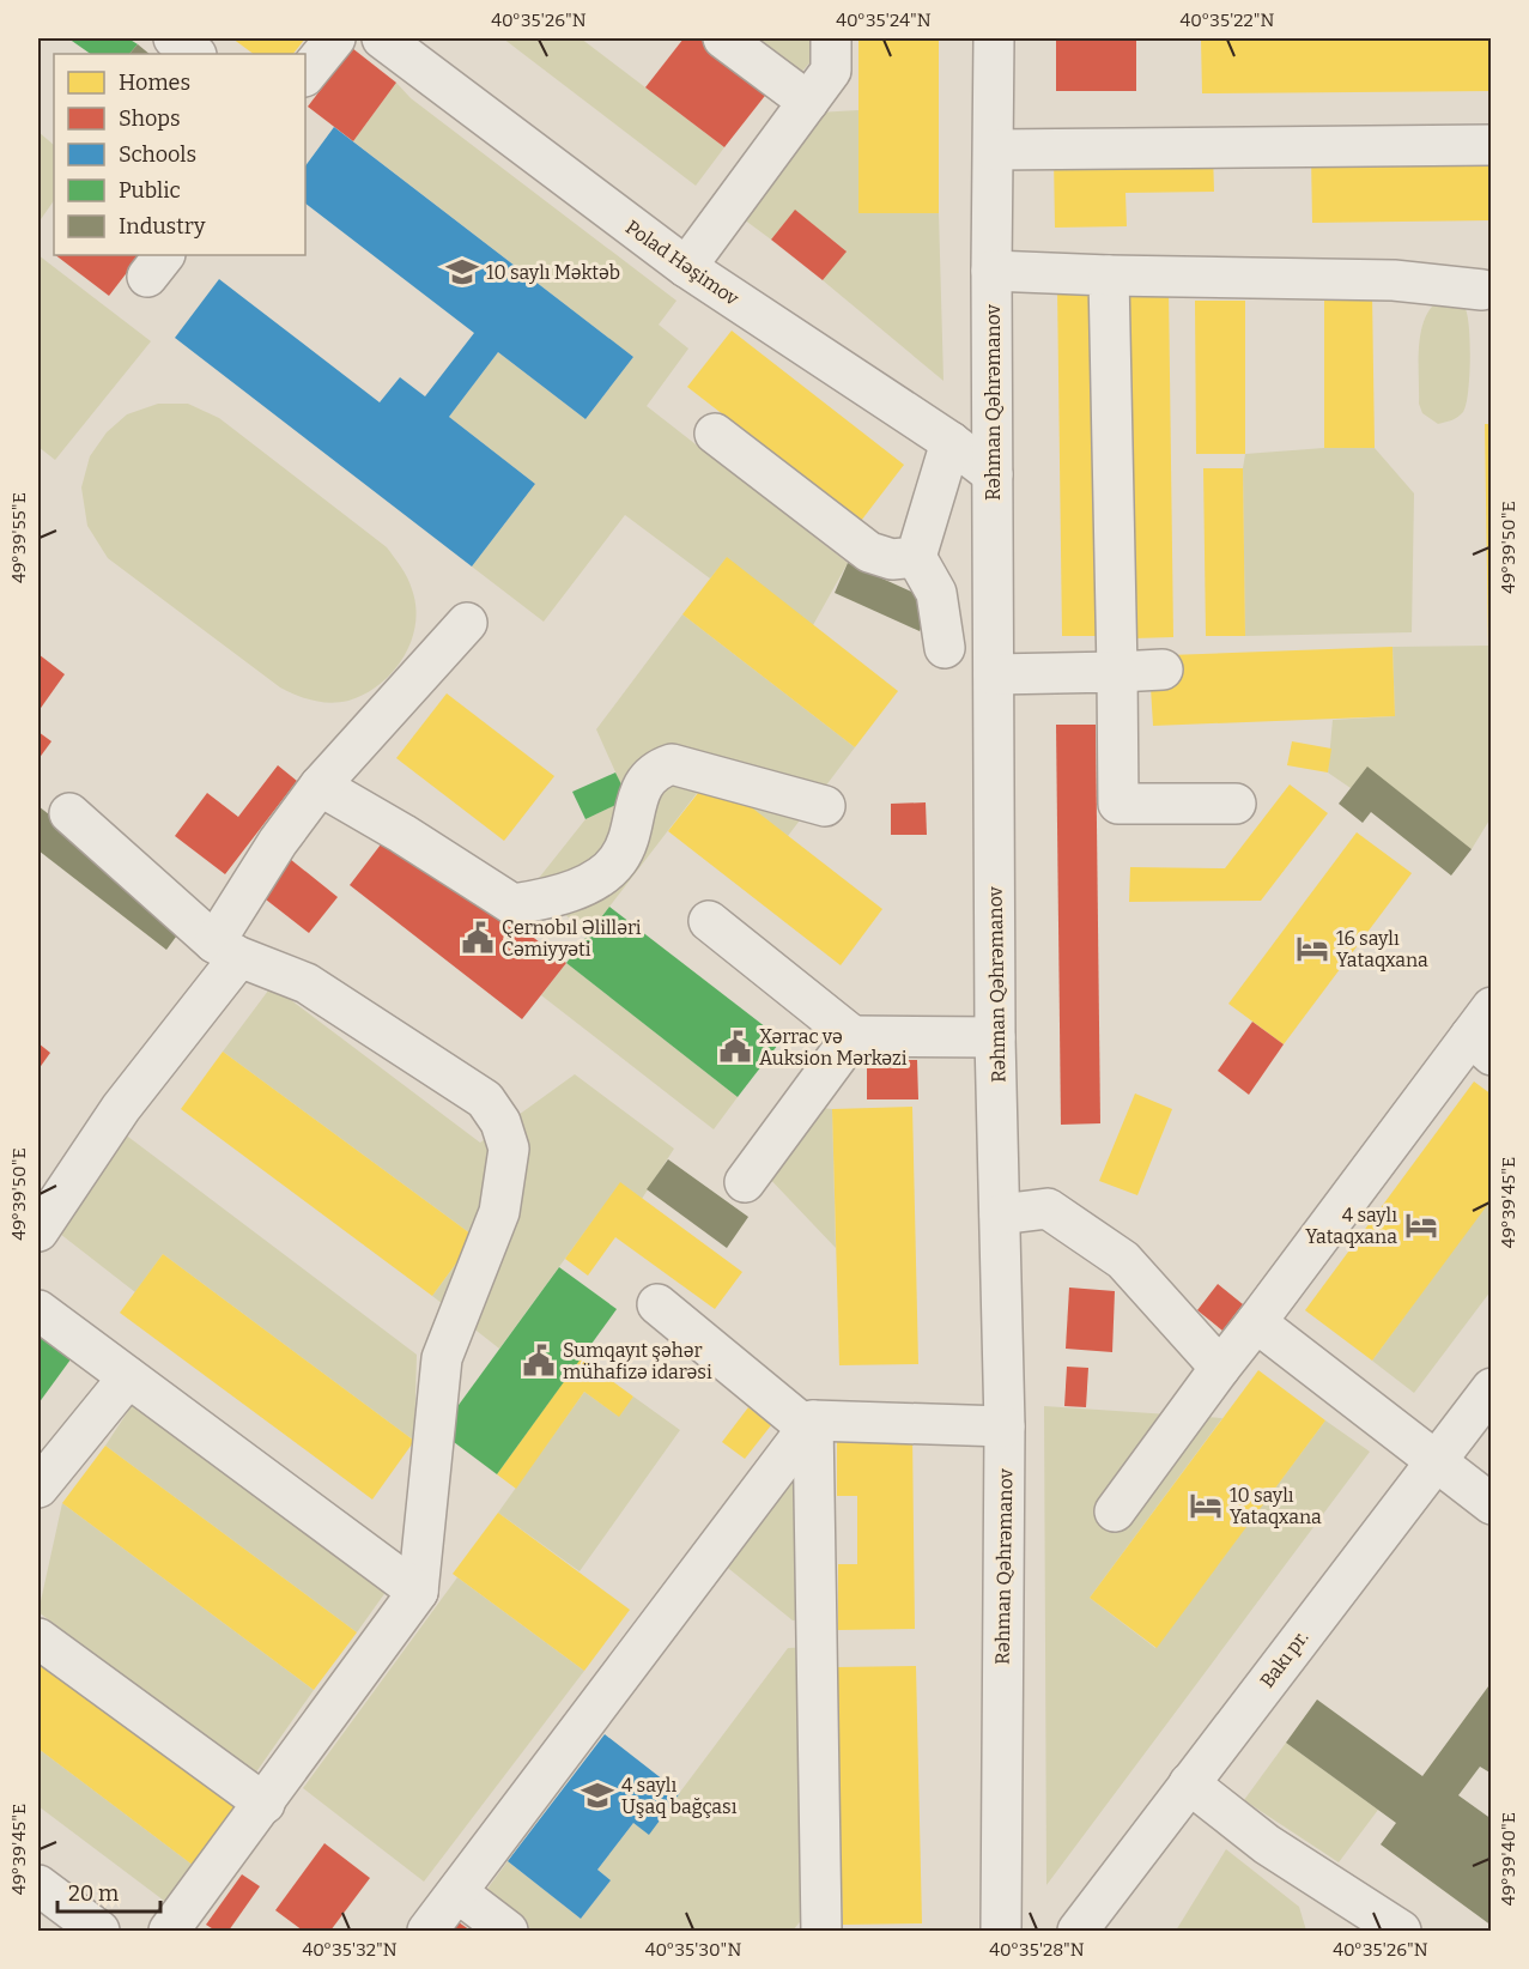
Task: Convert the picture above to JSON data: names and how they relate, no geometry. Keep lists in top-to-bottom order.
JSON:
{
  "streets": {
    "street": ["Polad Həşimov", "Rəhman Qəhrəmanov", "Bakı pr."]
  },
  "crossings": [
    ["Polad Həşimov", "Rəhman Qəhrəmanov"]
  ],
  "places": {
    "school or university": ["10 saylı Məktəb", "4 saylı Uşaq bağçası"],
    "public building": ["Çernobıl Əlilləri Cəmiyyəti", "Xərrac və Auksion Mərkəzi", "Sumqayıt şəhər mühafizə idarəsi"],
    "hotel": ["16 saylı Yataqxana", "4 saylı Yataqxana", "10 saylı Yataqxana"]
  },
  "legend": [
    "Homes",
    "Shops",
    "Schools",
    "Public",
    "Industry"
  ],
  "scale_bar": "20 m",
  "coordinates": [
    "40°35'26\"N",
    "40°35'24\"N",
    "40°35'22\"N",
    "49°39'55\"E",
    "49°39'50\"E",
    "49°39'45\"E",
    "49°39'40\"E",
    "40°35'32\"N",
    "40°35'30\"N",
    "40°35'28\"N"
  ]
}
